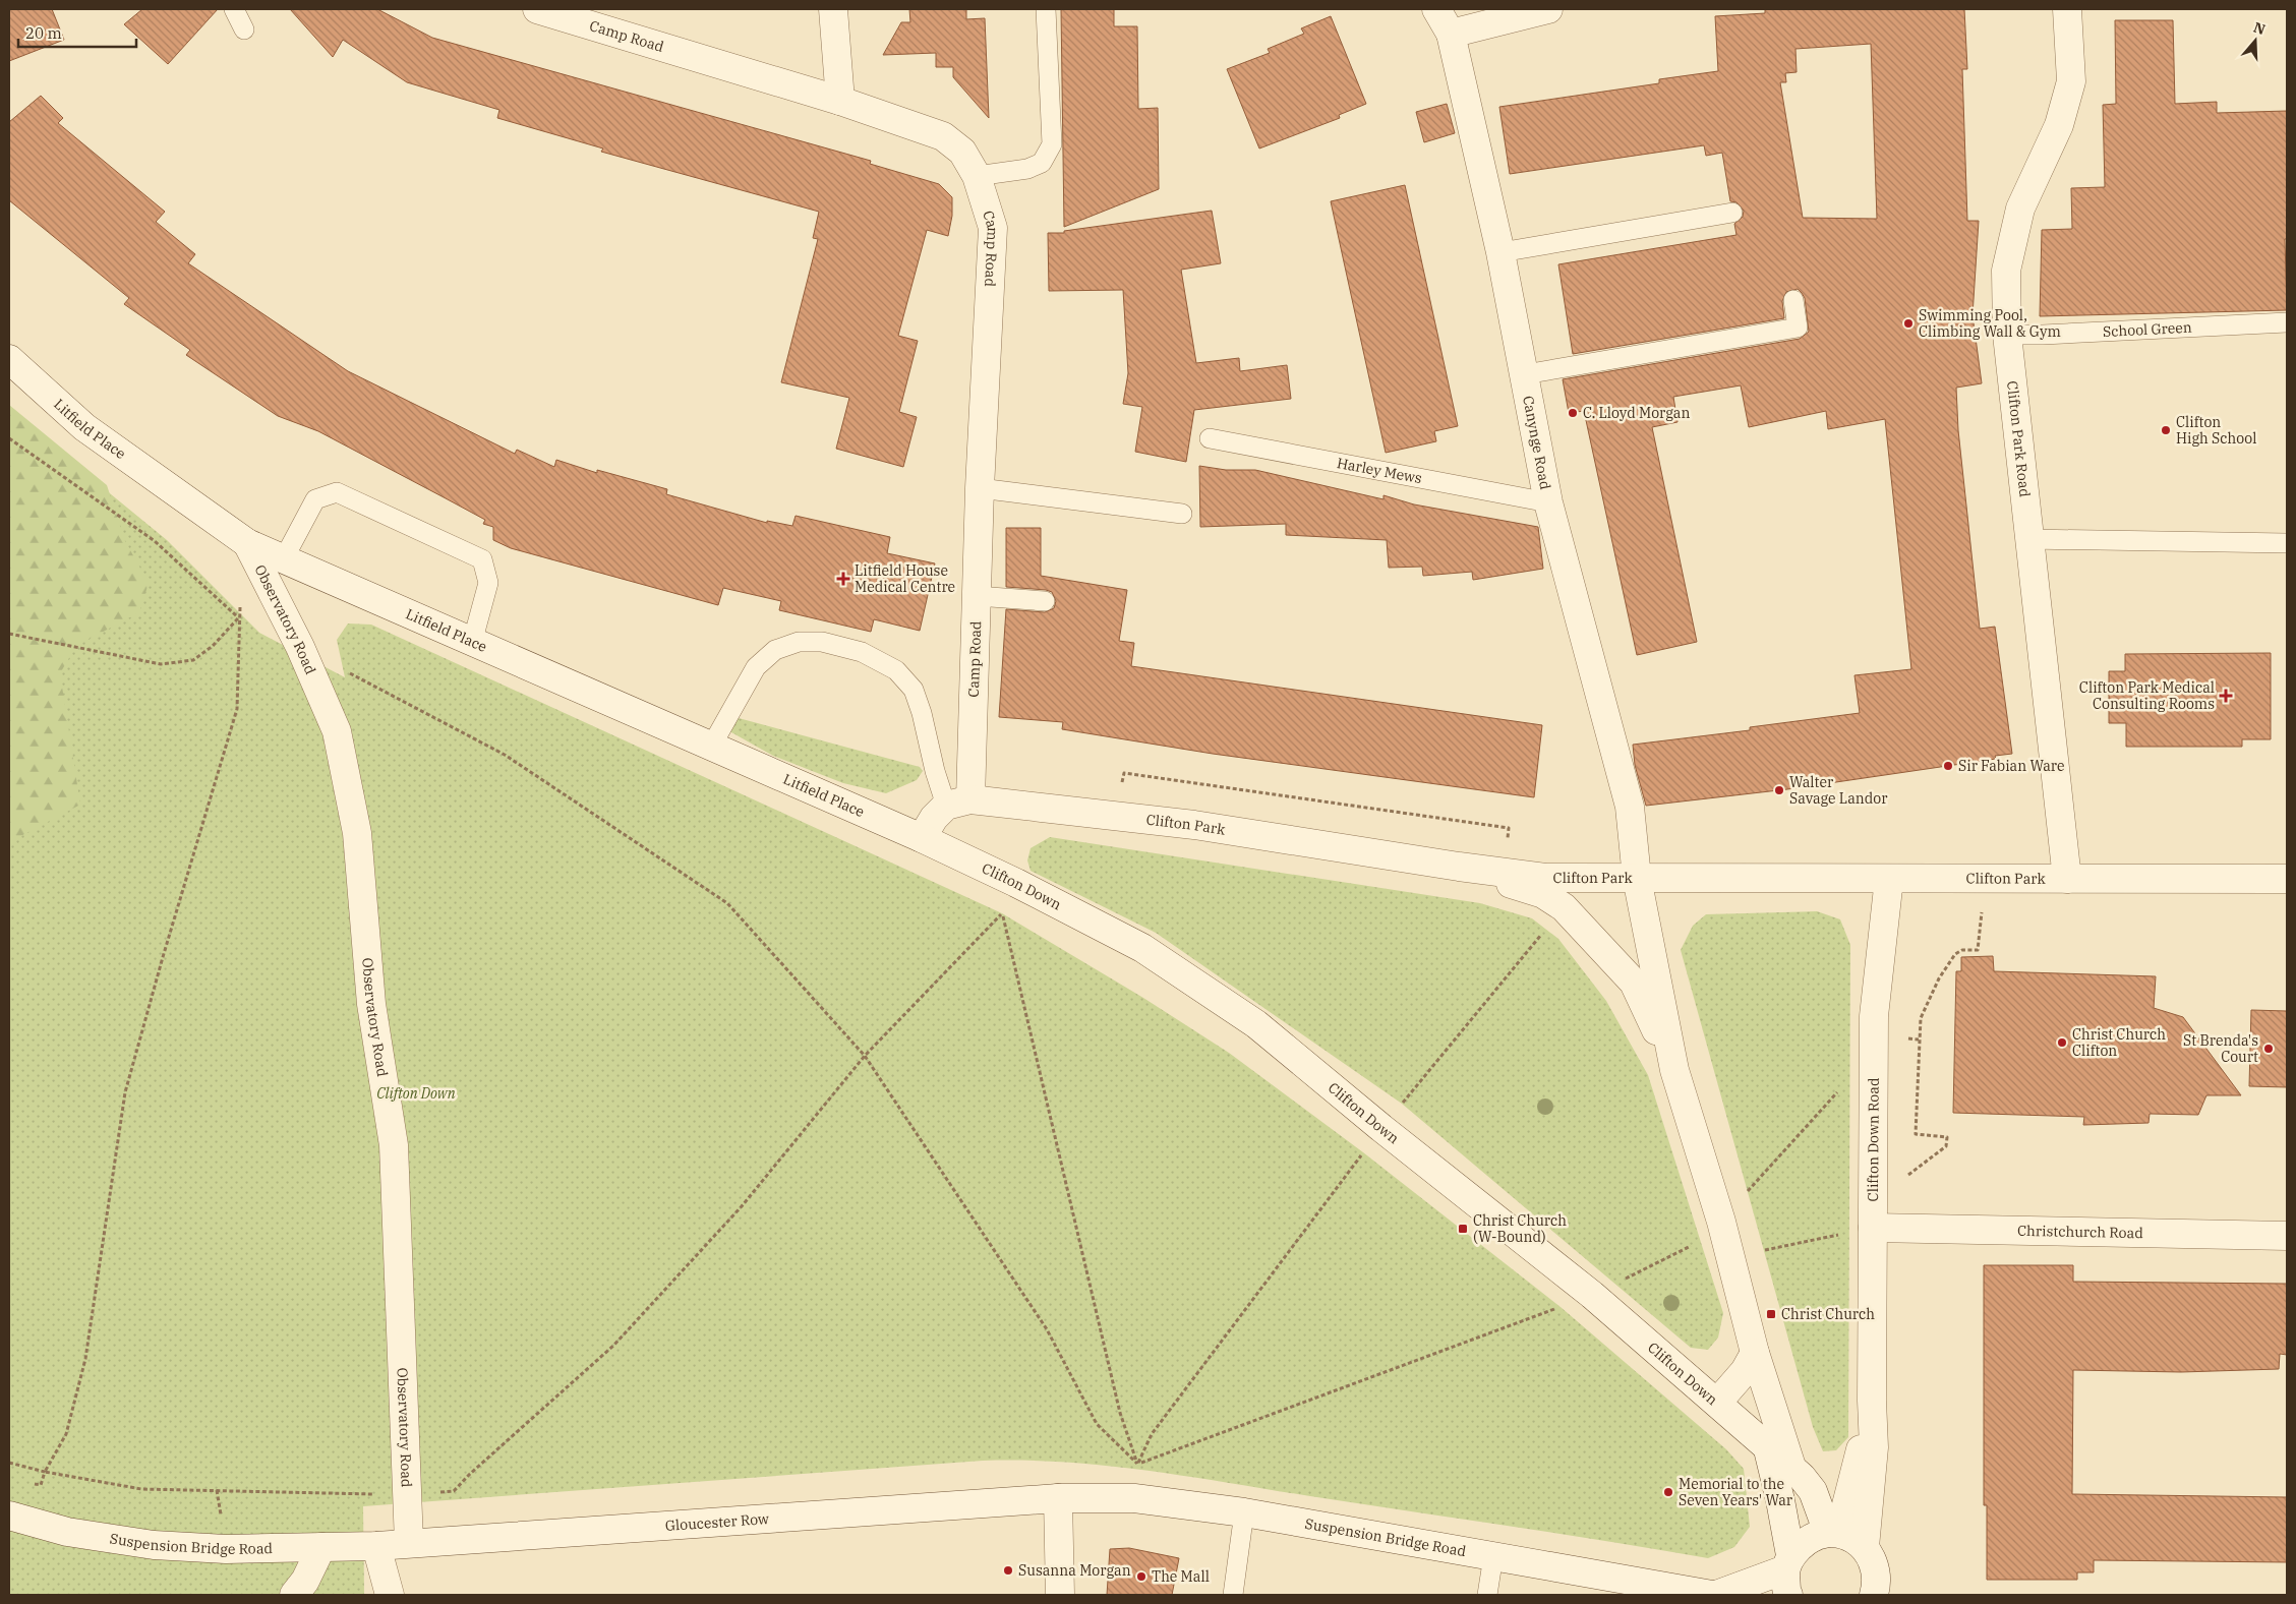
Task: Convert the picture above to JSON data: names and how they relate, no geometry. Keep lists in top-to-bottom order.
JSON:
{
  "streets": {
    "street": [
      "Camp Road",
      "Litfield Place",
      "Clifton Park Road",
      "Canynge Road",
      "Observatory Road",
      "Clifton Park",
      "Clifton Down",
      "Clifton Down Road",
      "Christchurch Road",
      "Gloucester Row",
      "Suspension Bridge Road"
    ],
    "lane": ["School Green", "Harley Mews"]
  },
  "crossings": [
    ["Camp Road", "Clifton Park"],
    ["School Green", "Clifton Park Road"],
    ["Litfield Place", "Observatory Road"],
    ["Litfield Place", "Clifton Down"],
    ["Clifton Park Road", "Clifton Park"],
    ["Canynge Road", "Harley Mews"],
    ["Canynge Road", "Clifton Park"],
    ["Observatory Road", "Gloucester Row"],
    ["Clifton Park", "Clifton Down Road"],
    ["Clifton Down", "Clifton Down Road"],
    ["Clifton Down Road", "Christchurch Road"],
    ["Gloucester Row", "Suspension Bridge Road"]
  ],
  "parks": ["Clifton Down"],
  "places": {
    "other": [
      "Swimming Pool, Climbing Wall & Gym",
      "C. Lloyd Morgan",
      "Clifton High School",
      "Sir Fabian Ware",
      "Walter Savage Landor",
      "Christ Church Clifton",
      "St Brenda's Court",
      "Memorial to the Seven Years' War",
      "Susanna Morgan",
      "The Mall"
    ],
    "health": ["Litfield House Medical Centre", "Clifton Park Medical Consulting Rooms"],
    "transit": ["Christ Church (W-Bound)", "Christ Church"]
  },
  "scale_bar": "20 m",
  "north": "top"
}
